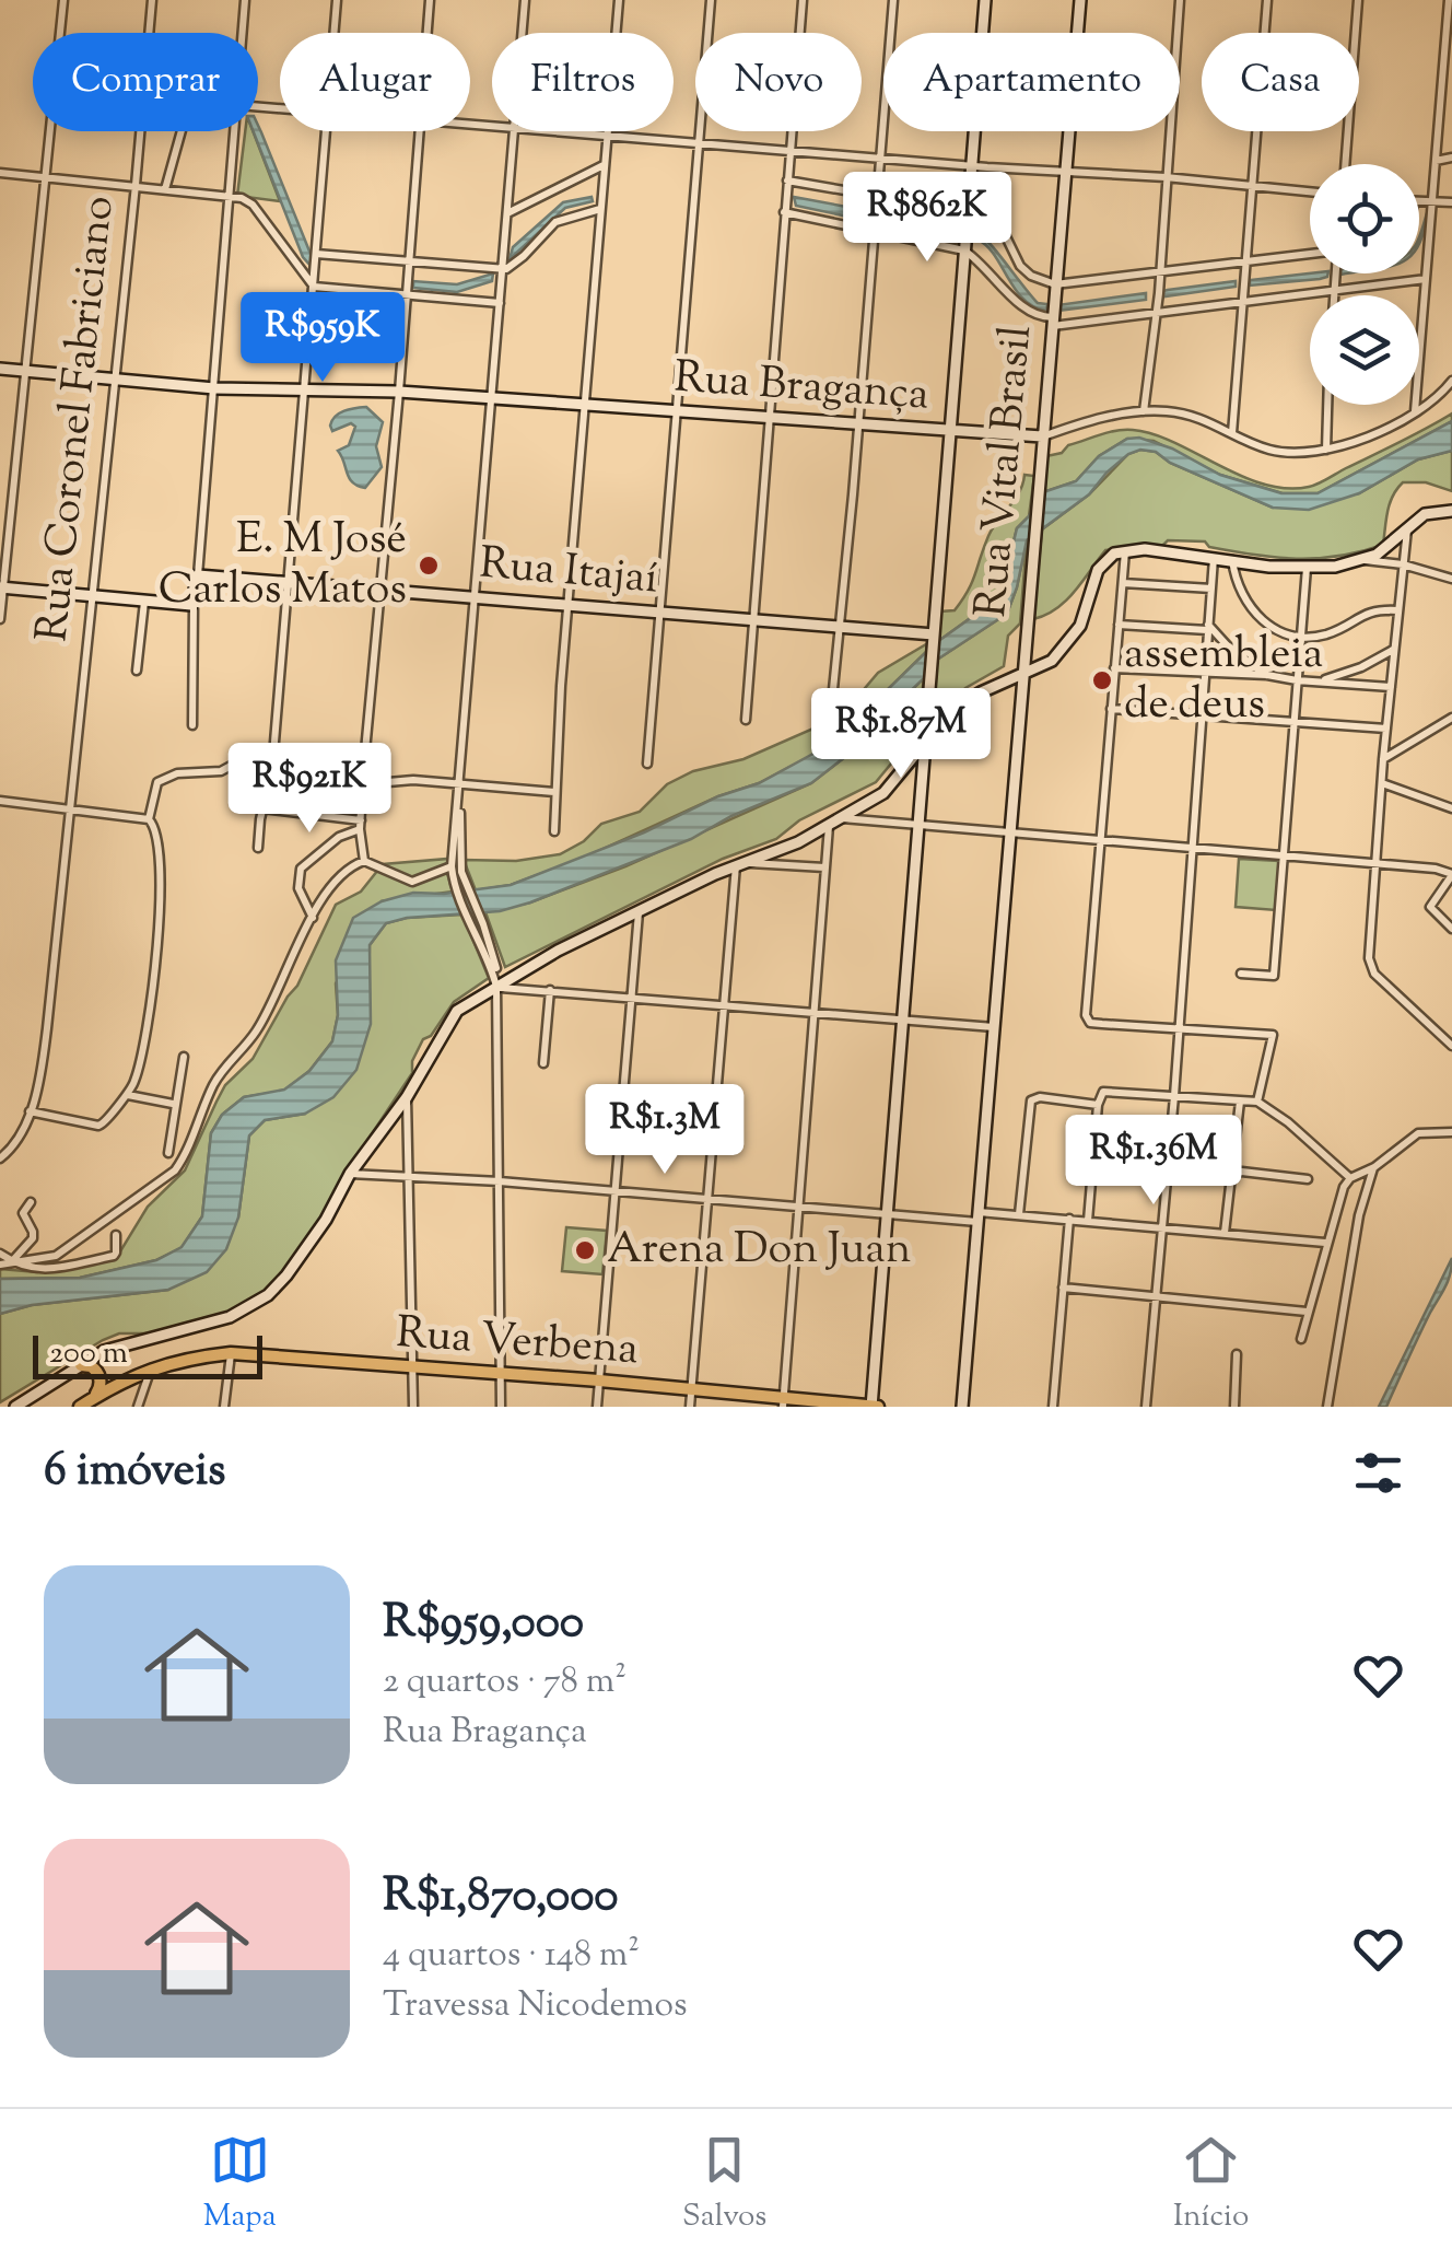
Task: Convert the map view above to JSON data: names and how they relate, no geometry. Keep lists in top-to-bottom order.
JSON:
{
  "streets": {
    "main road": ["Rua Verbena"],
    "street": [
      "Rua Bragança",
      "Rua Coronel Fabriciano",
      "Rua Vital Brasil",
      "Rua Itajaí"
    ]
  },
  "crossings": [
    ["Rua Bragança", "Rua Coronel Fabriciano"],
    ["Rua Bragança", "Rua Vital Brasil"]
  ],
  "places": ["E. M José Carlos Matos", "assembleia de deus", "Arena Don Juan"],
  "scale_bar": "200 m",
  "page": {
    "chip": [
      "Comprar",
      "Alugar",
      "Filtros",
      "Novo",
      "Apartamento",
      "Casa"
    ],
    "price": [
      "R$862K",
      "R$959K",
      "R$1.87M",
      "R$921K",
      "R$1.3M",
      "R$1.36M"
    ],
    "scale": "200 m",
    "heading": "6 imóveis",
    "list": [
      {
        "name": "R$959,000",
        "note": "2 quartos · 78 m² · Rua Bragança"
      },
      {
        "name": "R$1,870,000",
        "note": "4 quartos · 148 m² · Travessa Nicodemos"
      }
    ],
    "tabs": ["Mapa", "Salvos", "Início"]
  }
}
